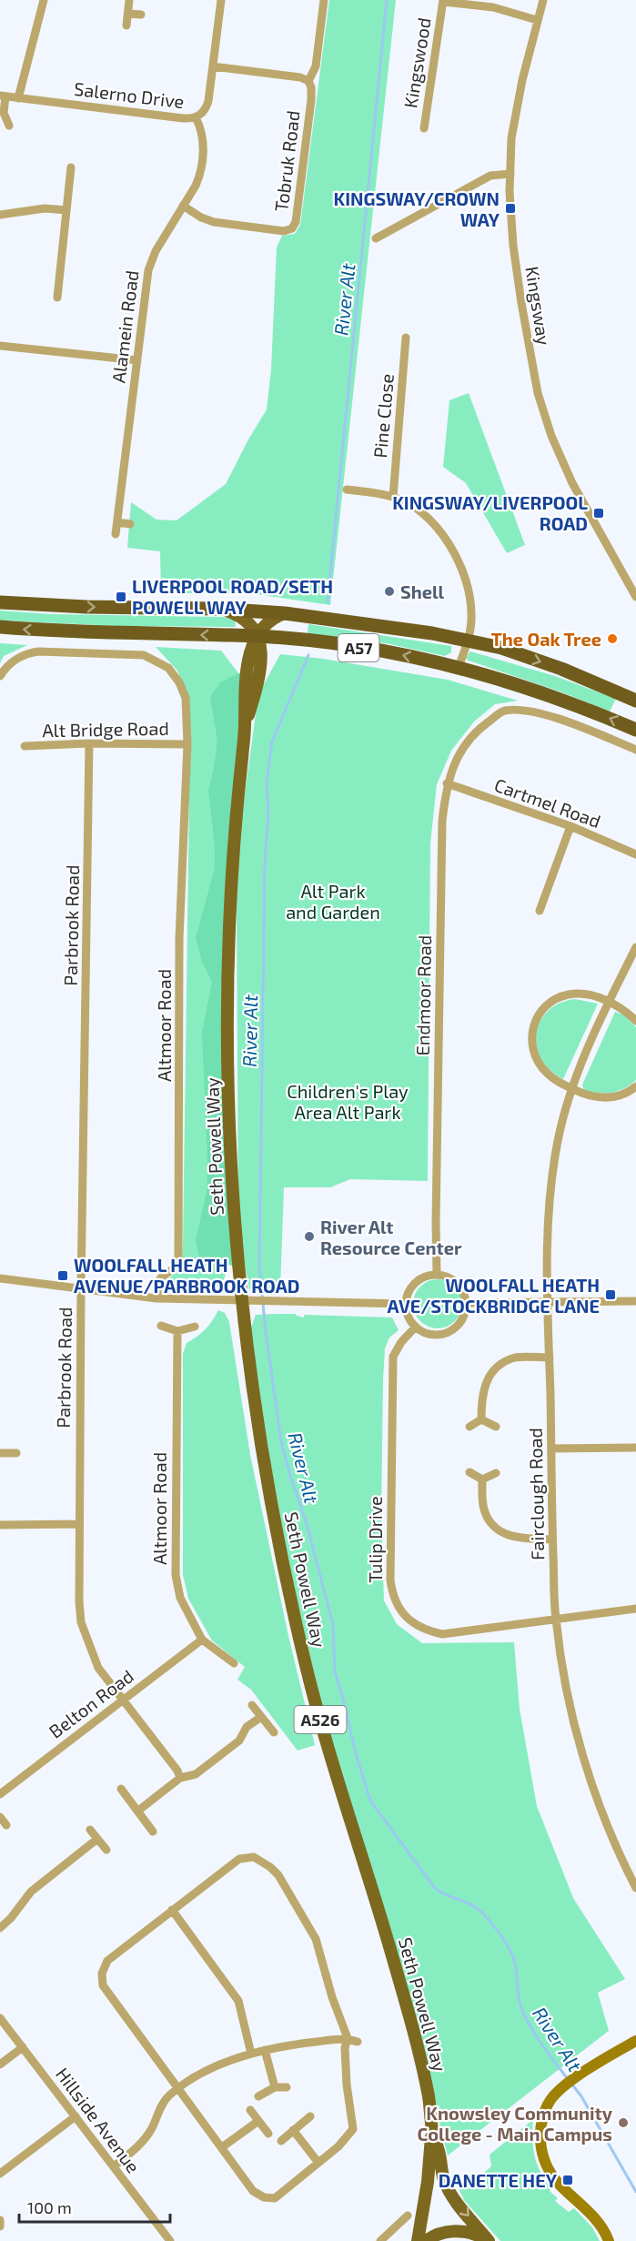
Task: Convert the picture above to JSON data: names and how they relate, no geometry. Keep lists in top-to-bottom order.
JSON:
{
  "streets": {
    "highway": ["A57"],
    "main road": ["Seth Powell Way", "A526"],
    "street": [
      "Kingswood",
      "Salerno Drive",
      "Tobruk Road",
      "Kingsway",
      "Alamein Road",
      "Pine Close",
      "Alt Bridge Road",
      "Cartmel Road",
      "Parbrook Road",
      "Endmoor Road",
      "Altmoor Road",
      "Fairclough Road",
      "Tulip Drive",
      "Belton Road",
      "Hillside Avenue"
    ]
  },
  "crossings": [
    ["Kingswood", "Kingsway"],
    ["Salerno Drive", "Alamein Road"],
    ["Tobruk Road", "Alamein Road"],
    ["A57", "Seth Powell Way"],
    ["Alt Bridge Road", "Parbrook Road"],
    ["Alt Bridge Road", "Altmoor Road"],
    ["Cartmel Road", "Endmoor Road"],
    ["Parbrook Road", "Belton Road"],
    ["Endmoor Road", "Tulip Drive"],
    ["Altmoor Road", "Belton Road"],
    ["Seth Powell Way", "A526"],
    ["Fairclough Road", "Tulip Drive"]
  ],
  "water": ["River Alt"],
  "parks": ["Alt Park and Garden", "Children's Play Area Alt Park"],
  "places": {
    "transit": [
      "KINGSWAY/CROWN WAY",
      "KINGSWAY/LIVERPOOL ROAD",
      "LIVERPOOL ROAD/SETH POWELL WAY",
      "WOOLFALL HEATH AVENUE/PARBROOK ROAD",
      "WOOLFALL HEATH AVE/STOCKBRIDGE LANE",
      "DANETTE HEY"
    ],
    "other": [
      "Shell",
      "The Oak Tree",
      "River Alt Resource Center",
      "Knowsley Community College - Main Campus"
    ]
  },
  "scale_bar": "100 m"
}
